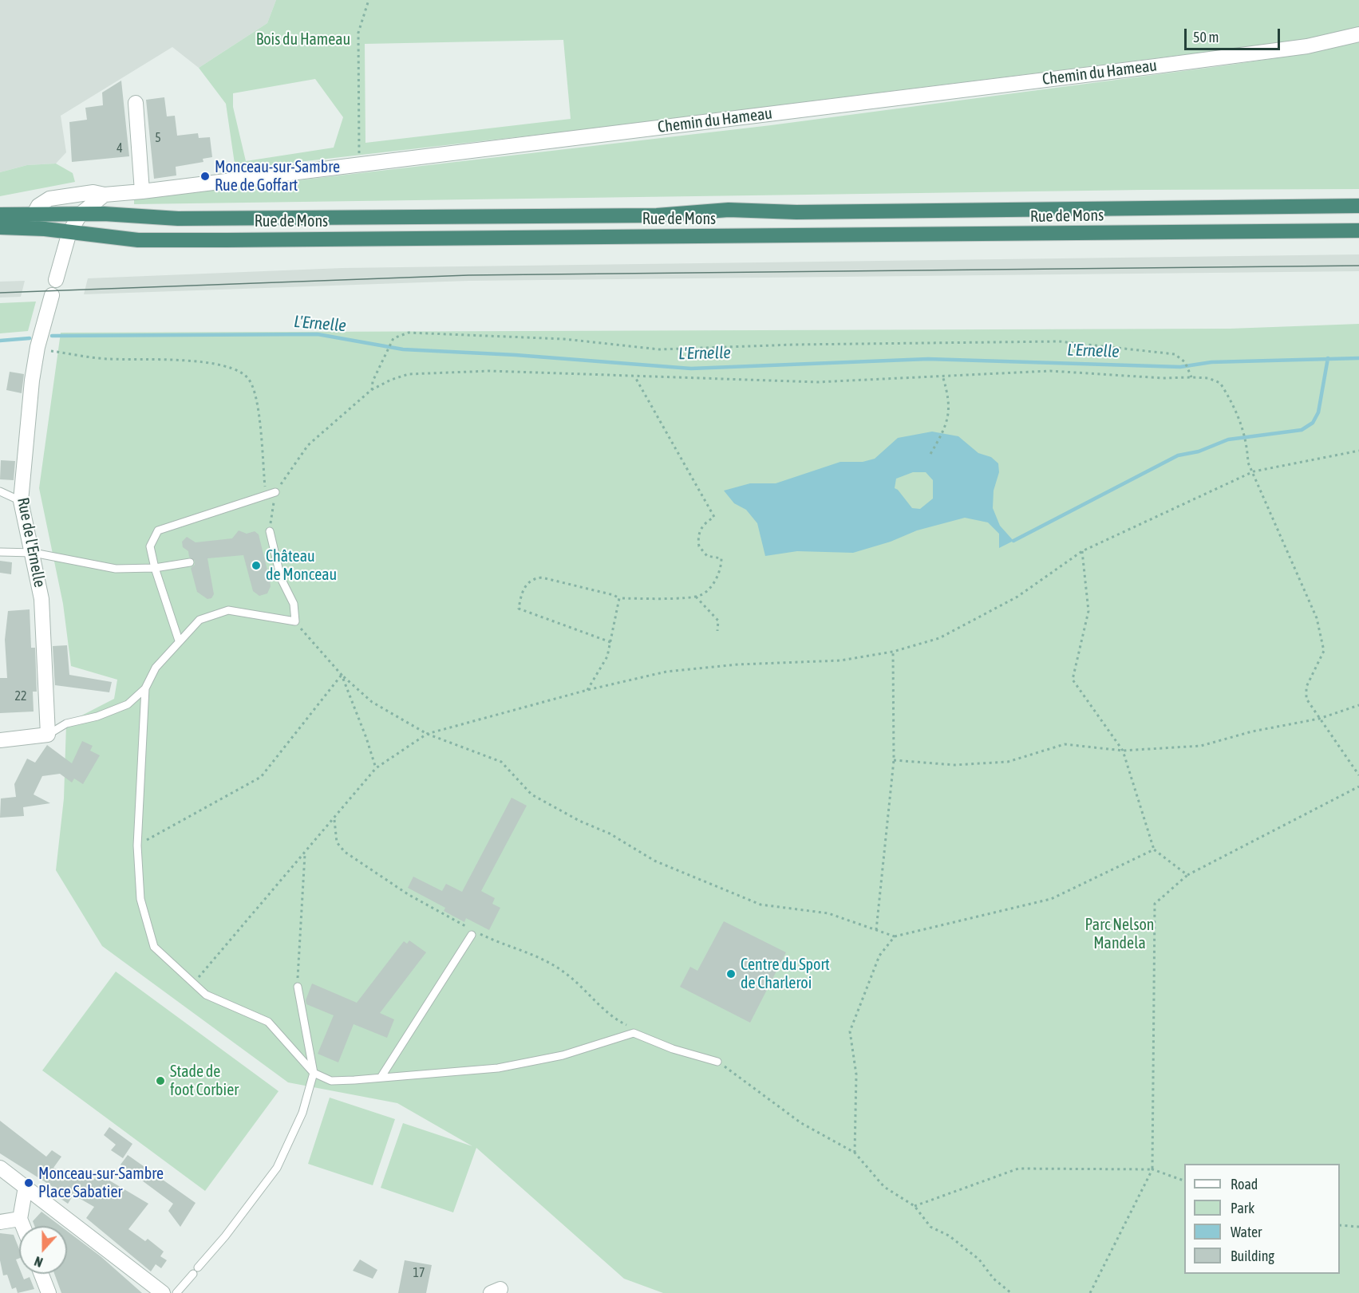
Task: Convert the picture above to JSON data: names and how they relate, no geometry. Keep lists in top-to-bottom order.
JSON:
{
  "streets": {
    "highway": ["Rue de Mons"],
    "street": ["Chemin du Hameau", "Rue de l'Ernelle"]
  },
  "crossings": [
    ["Chemin du Hameau", "Rue de Mons"]
  ],
  "water": ["L'Ernelle"],
  "parks": ["Bois du Hameau", "Parc Nelson Mandela"],
  "places": [
    "Monceau-sur-Sambre Rue de Goffart",
    "Château de Monceau",
    "Centre du Sport de Charleroi",
    "Stade de foot Corbier",
    "Monceau-sur-Sambre Place Sabatier"
  ],
  "house_numbers": [
    "5",
    "4",
    "22",
    "17"
  ],
  "legend": [
    "Road",
    "Park",
    "Water",
    "Building"
  ],
  "scale_bar": "50 m",
  "north": "bottom"
}
